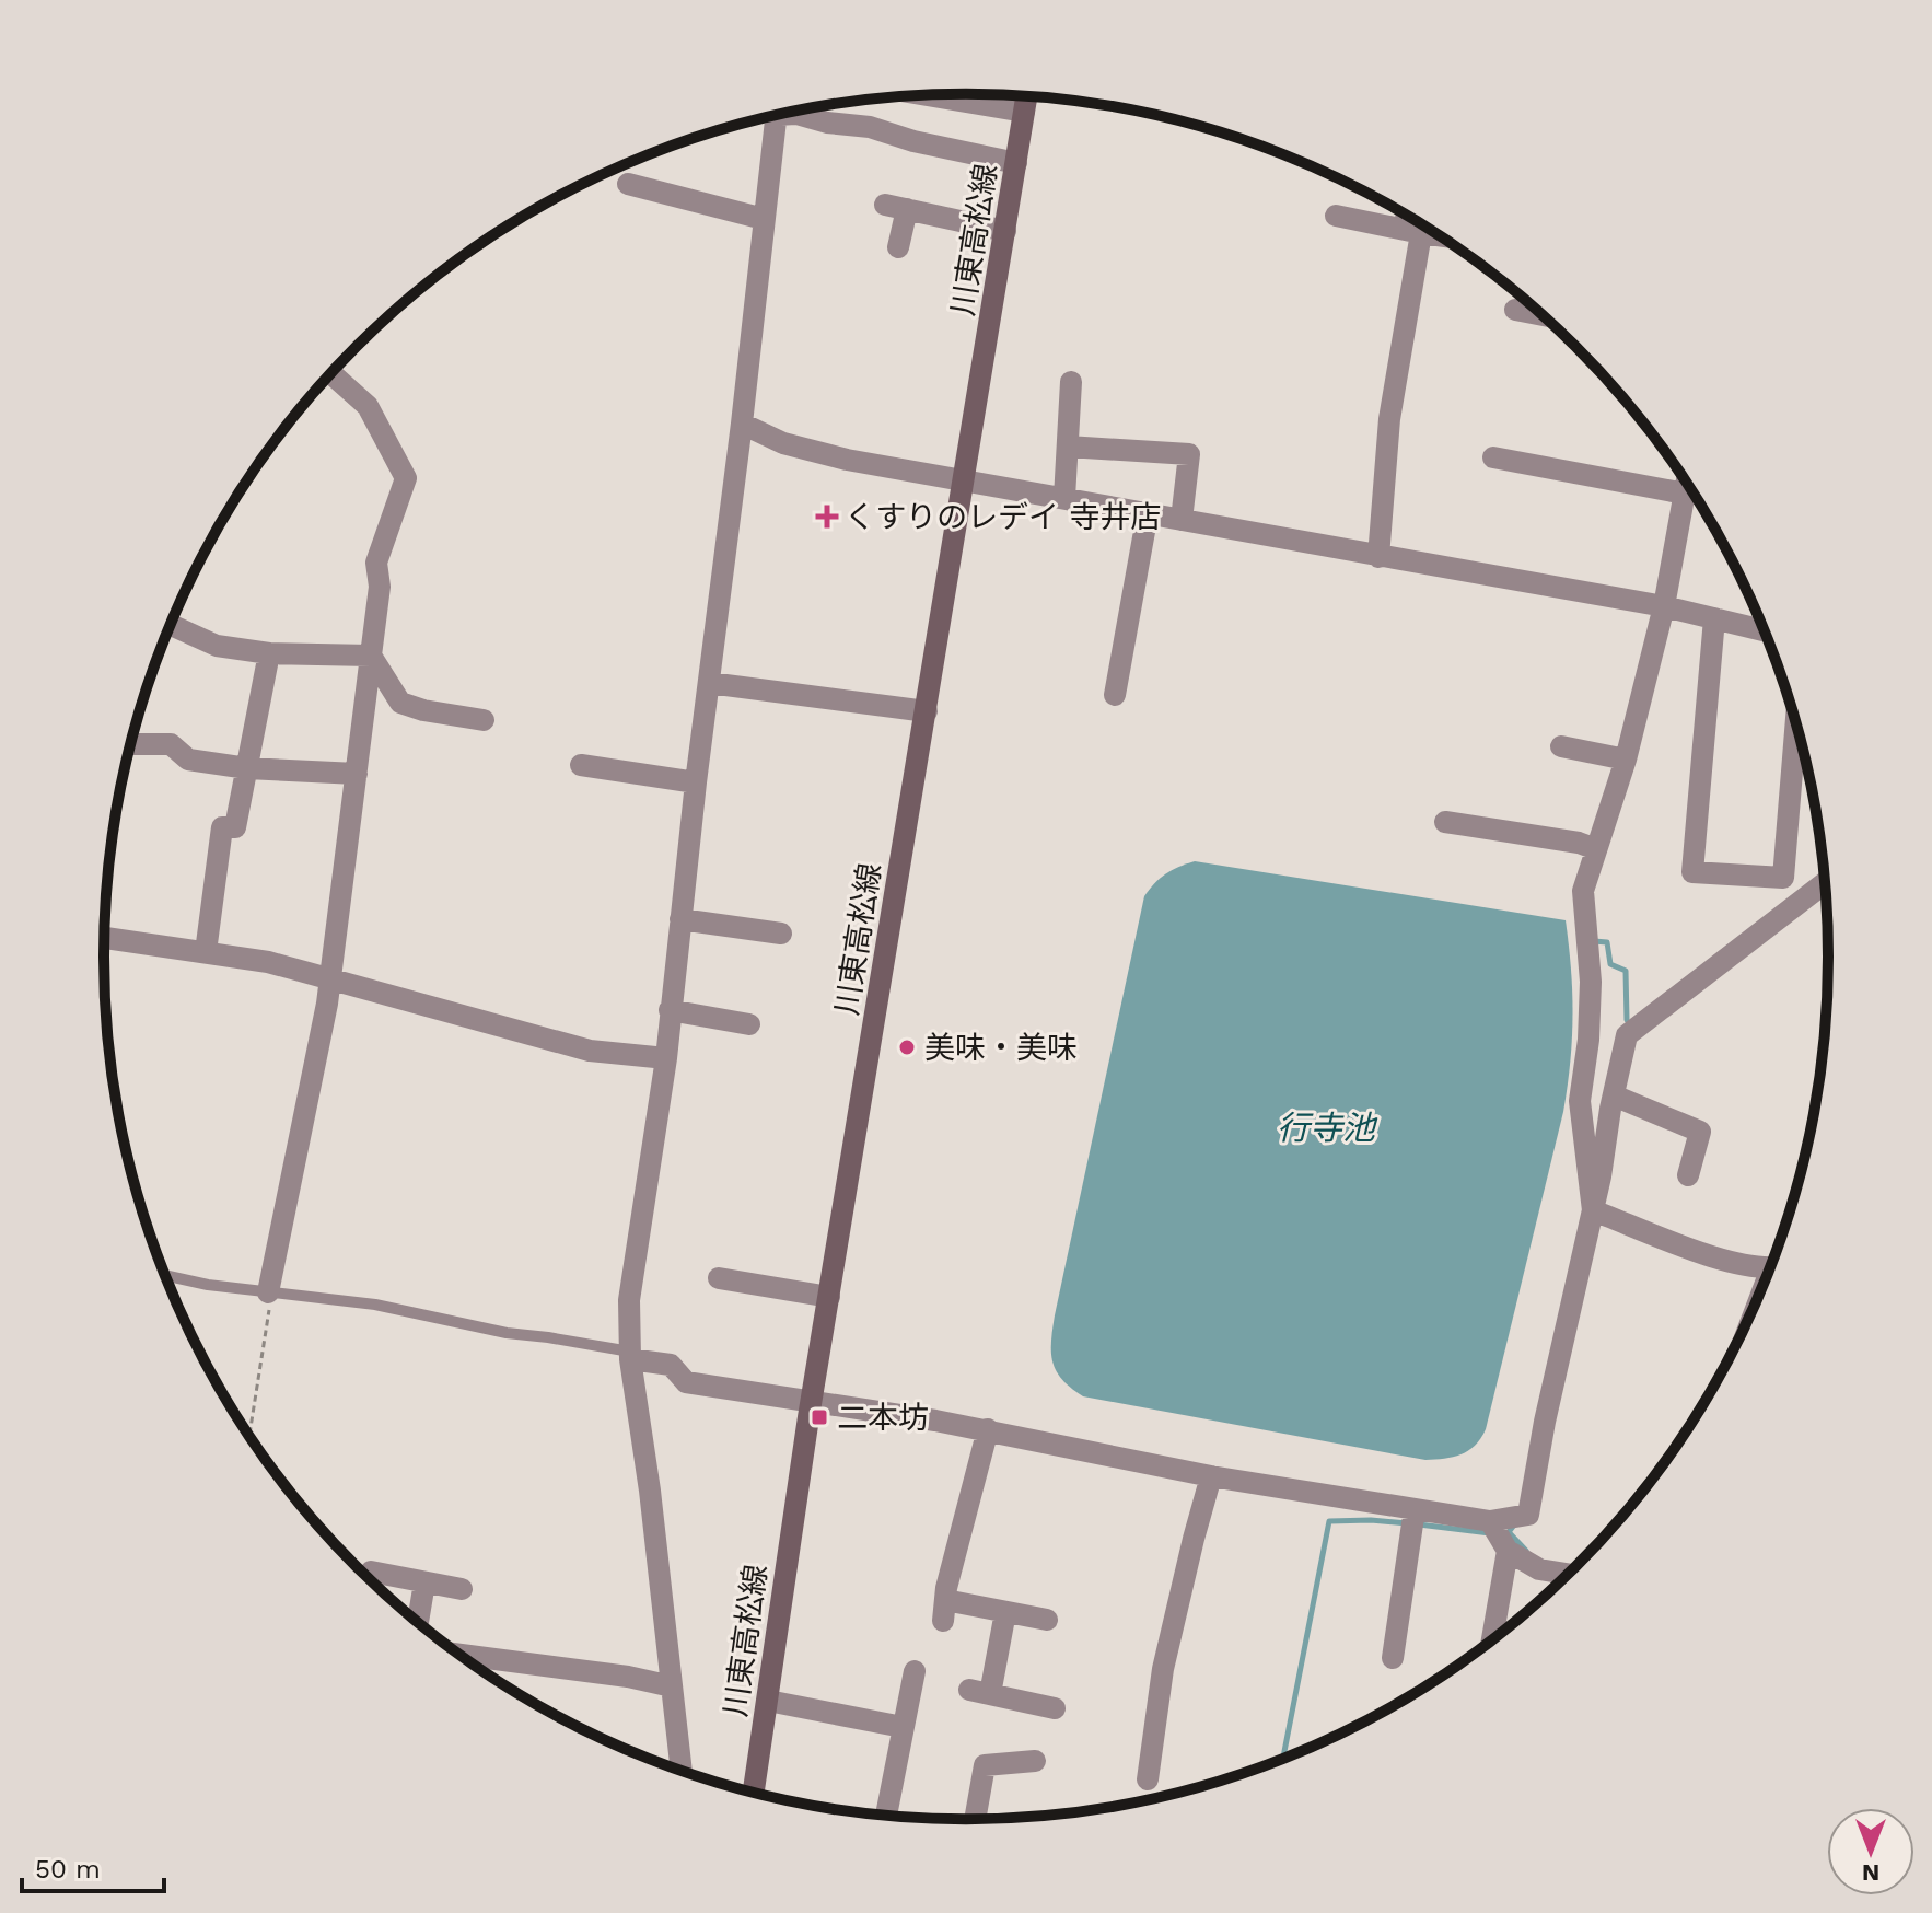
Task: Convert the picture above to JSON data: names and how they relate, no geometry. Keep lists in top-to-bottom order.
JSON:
{
  "streets": {
    "main road": ["川東高松線"]
  },
  "water": ["行寺池"],
  "places": {
    "health": ["くすりのレデイ 寺井店"],
    "other": ["美味・美味"],
    "transit": ["二本坊"]
  },
  "scale_bar": "50 m",
  "north": "bottom"
}
